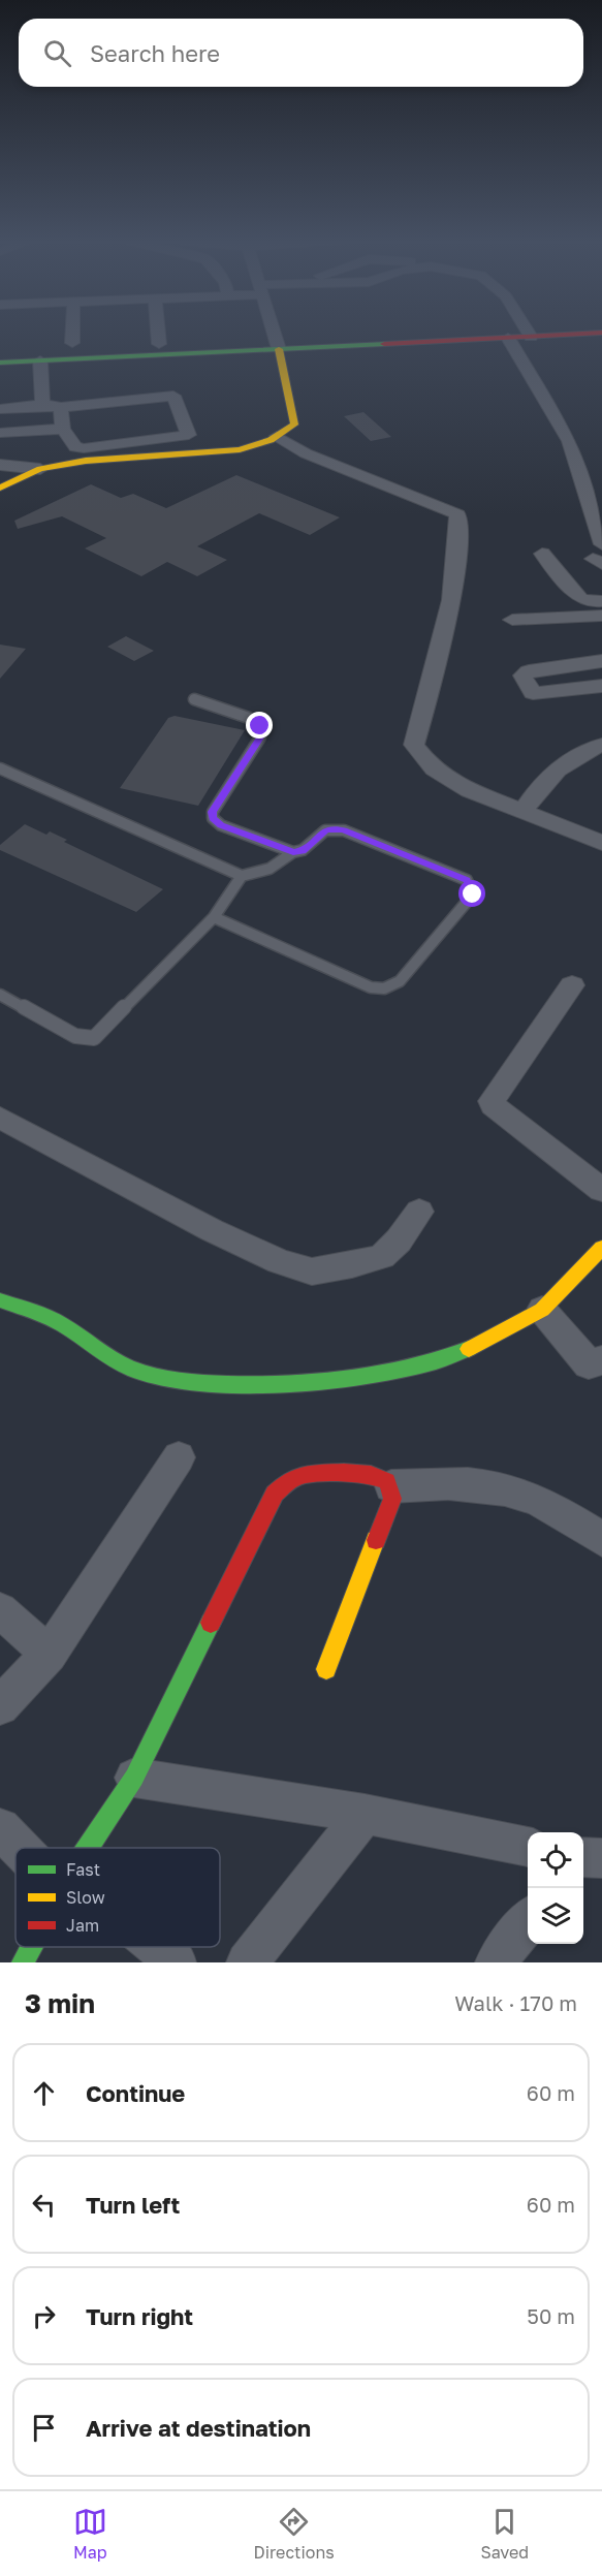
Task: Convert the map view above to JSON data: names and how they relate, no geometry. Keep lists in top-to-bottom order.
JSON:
{
  "legend": ["Fast", "Slow", "Jam"],
  "page": {
    "search": "Search here",
    "heading": ["3 min", "Walk · 170 m"],
    "list": [
      ["Continue", "60 m"],
      ["Turn left", "60 m"],
      ["Turn right", "50 m"],
      "Arrive at destination"
    ],
    "nav": ["Map", "Directions", "Saved"]
  }
}
